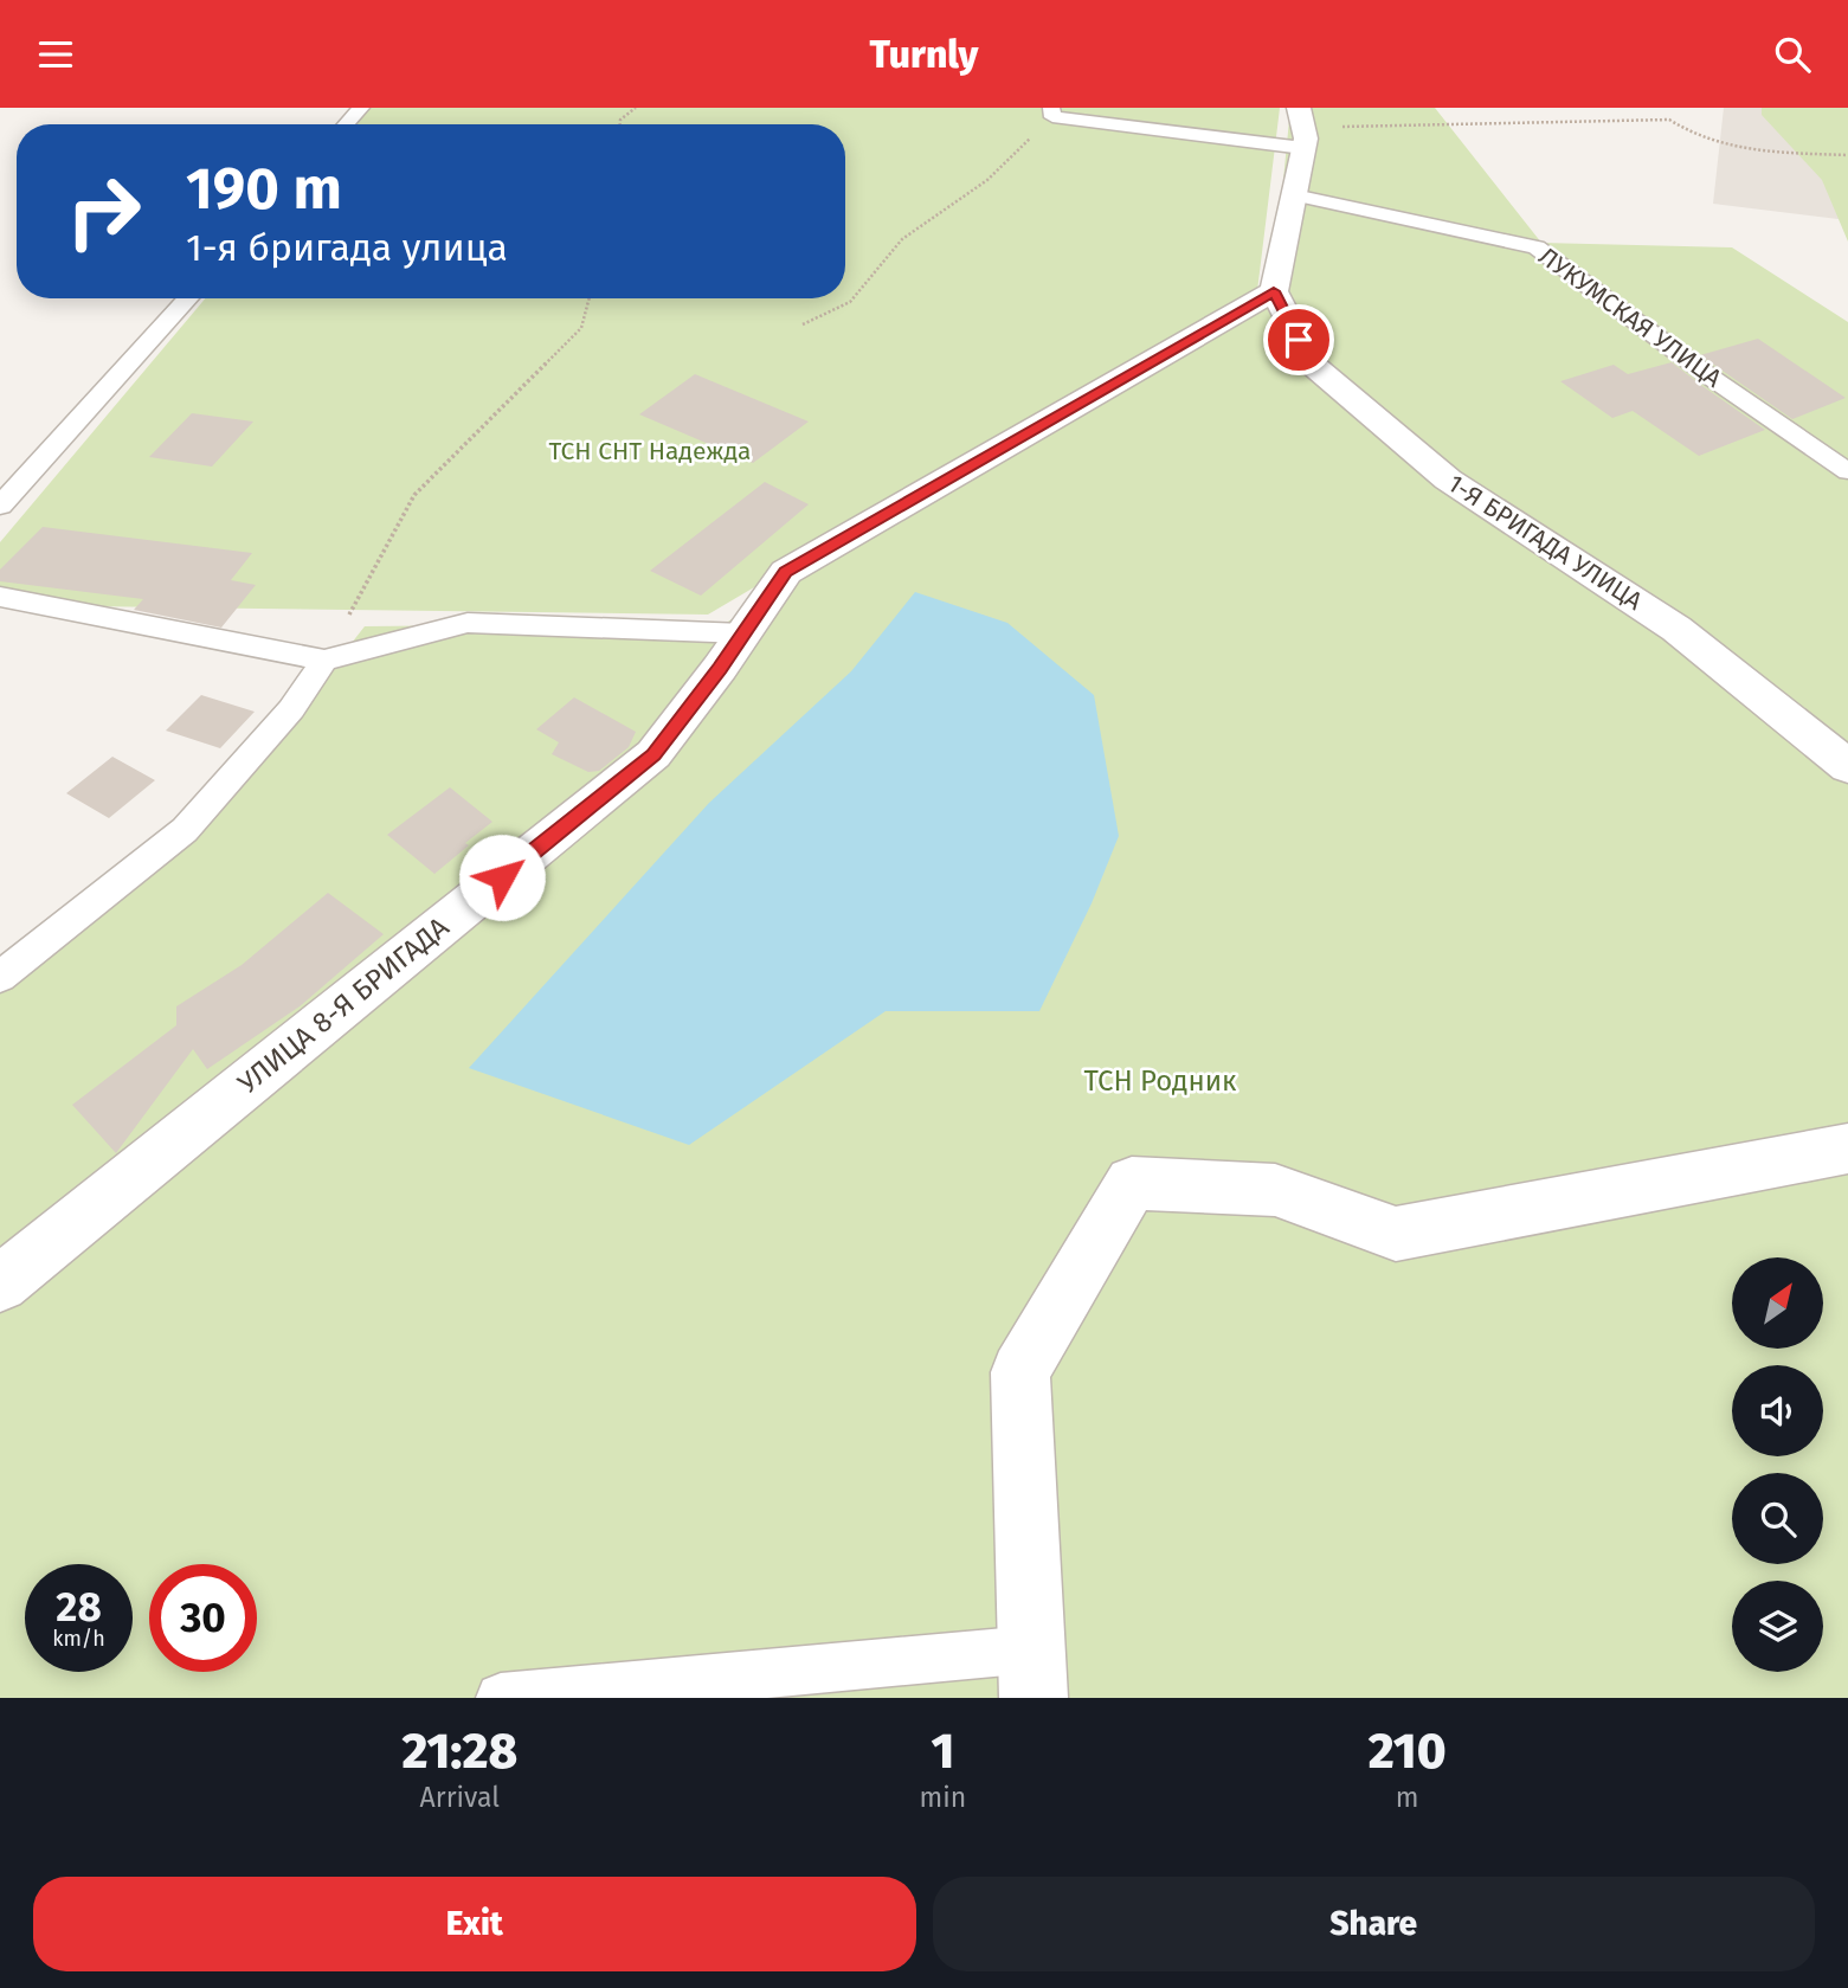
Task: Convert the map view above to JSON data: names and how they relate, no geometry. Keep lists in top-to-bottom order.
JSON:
{
  "streets": {
    "street": ["1-Я БРИГАДА УЛИЦА", "УЛИЦА 8-Я БРИГАДА"],
    "lane": ["ЛУКУМСКАЯ УЛИЦА"]
  },
  "crossings": [
    ["1-Я БРИГАДА УЛИЦА", "УЛИЦА 8-Я БРИГАДА"]
  ],
  "parks": ["ТСН СНТ Надежда", "ТСН Родник"],
  "north": "top right",
  "page": {
    "header": "Turnly",
    "turn": ["190 m", "1-я бригада улица"],
    "speed": "28 km/h",
    "limit": "30",
    "eta": [
      "21:28",
      "Arrival",
      "1",
      "min",
      "210",
      "m"
    ],
    "buttons": ["Exit", "Share"]
  }
}
